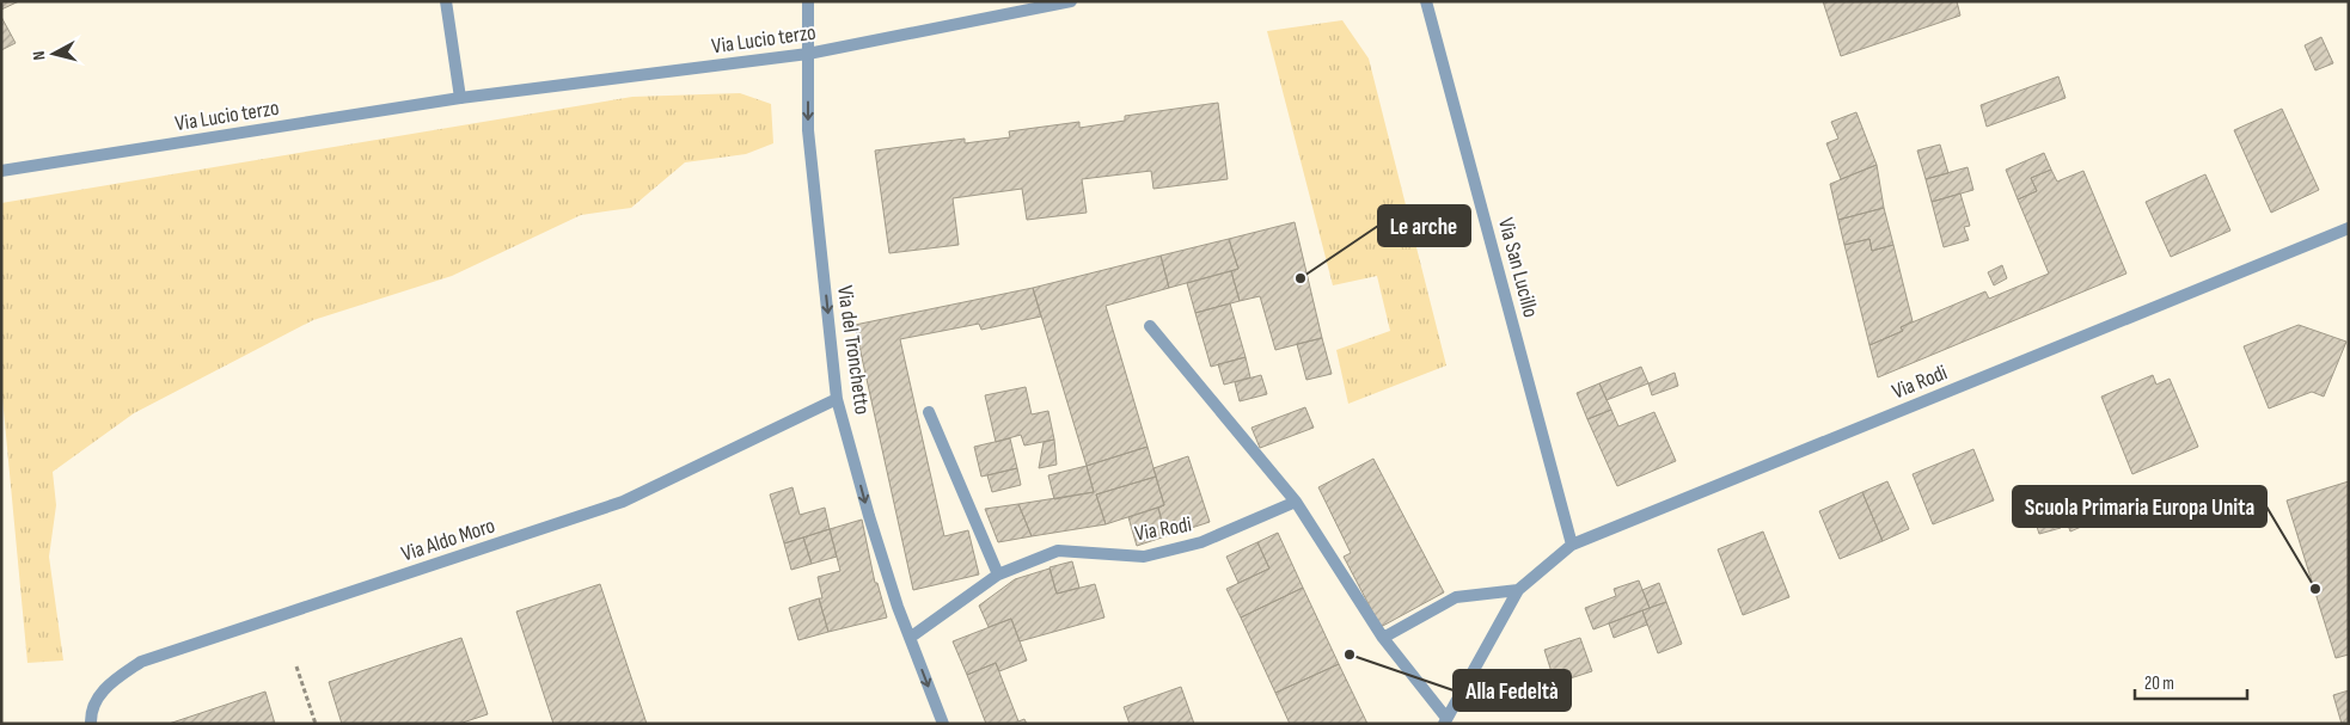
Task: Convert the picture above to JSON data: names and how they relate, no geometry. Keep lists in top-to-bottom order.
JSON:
{
  "streets": {
    "street": [
      "Via Lucio terzo",
      "Via San Lucillo",
      "Via del Tronchetto",
      "Via Rodi",
      "Via Aldo Moro"
    ]
  },
  "crossings": [
    ["Via Lucio terzo", "Via del Tronchetto"],
    ["Via San Lucillo", "Via Rodi"],
    ["Via del Tronchetto", "Via Rodi"],
    ["Via del Tronchetto", "Via Aldo Moro"]
  ],
  "one_way": ["Via del Tronchetto"],
  "places": ["Le arche", "Scuola Primaria Europa Unita", "Alla Fedeltà"],
  "scale_bar": "20 m",
  "north": "left"
}
